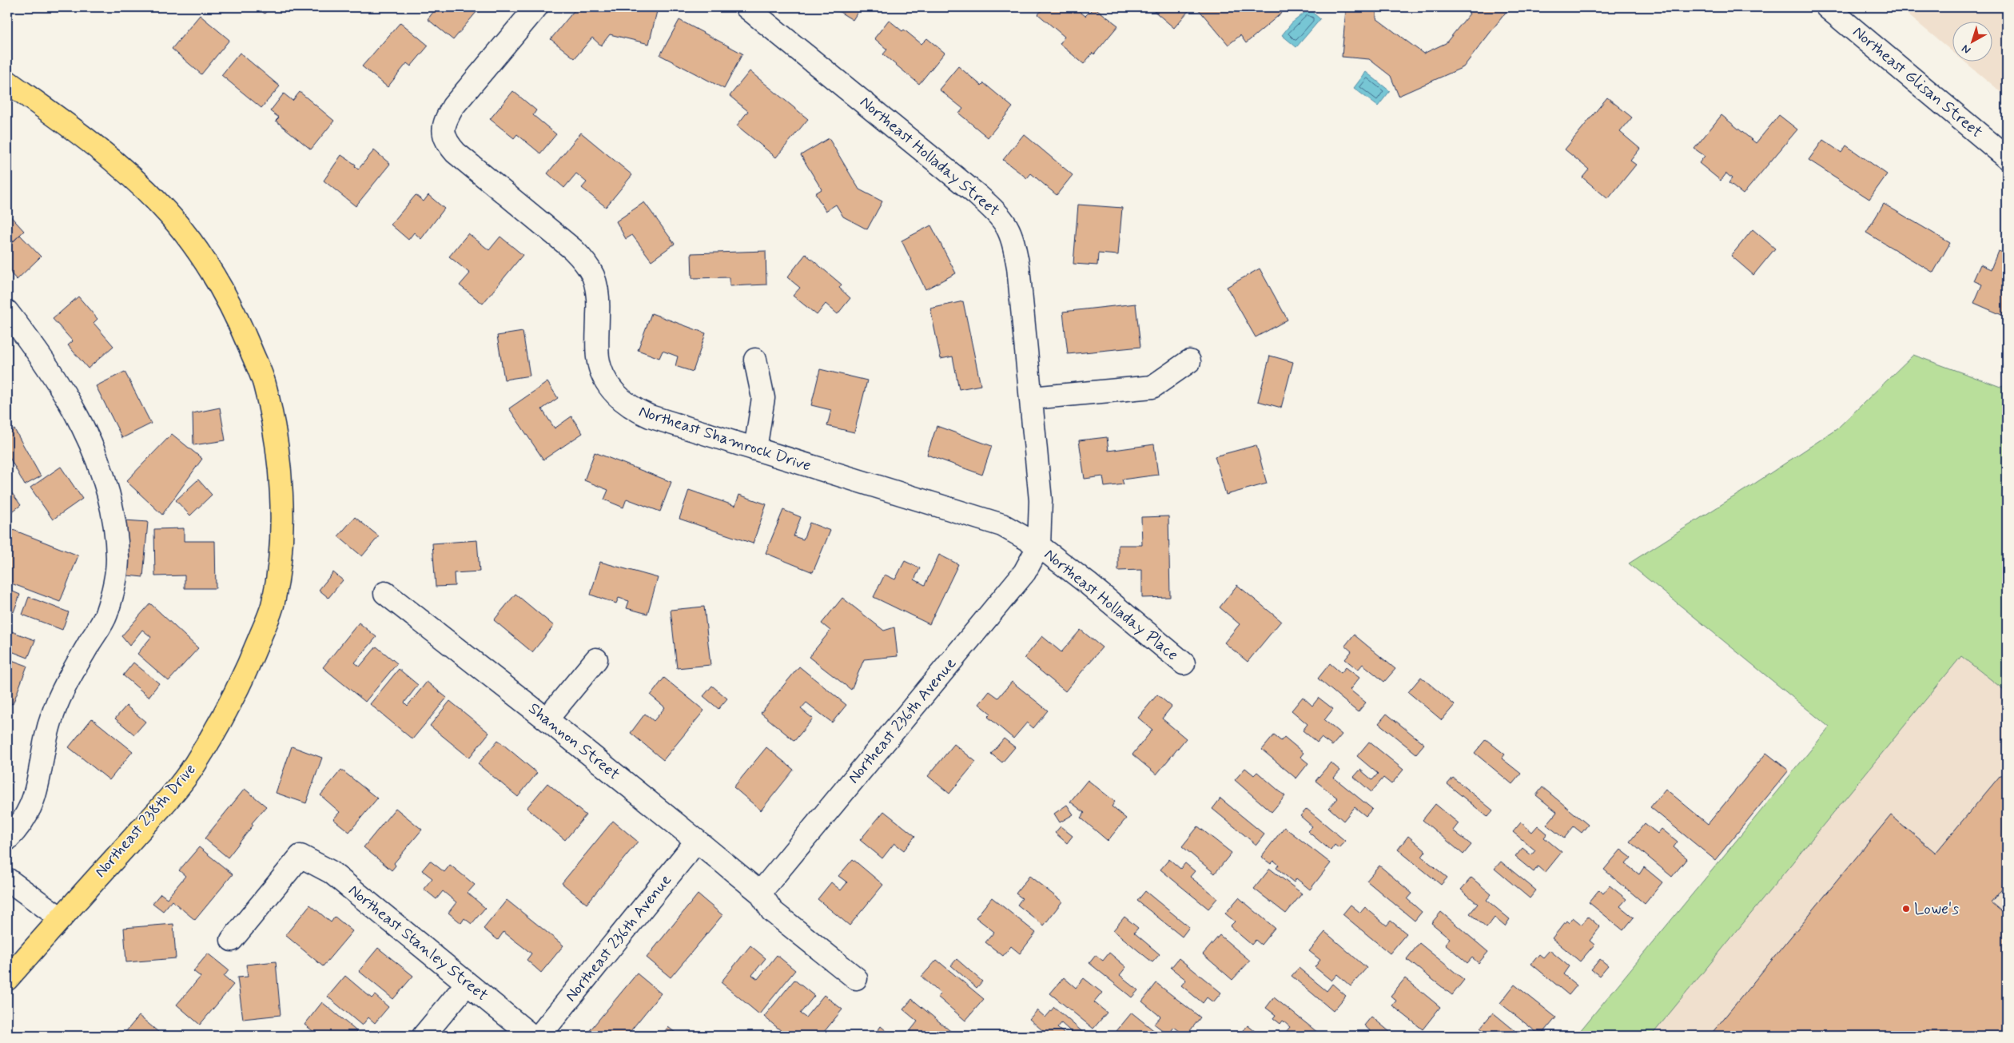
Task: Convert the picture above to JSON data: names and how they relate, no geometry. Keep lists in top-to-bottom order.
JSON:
{
  "streets": {
    "highway": ["Northeast 238th Drive"],
    "street": [
      "Northeast Glisan Street",
      "Northeast Holladay Street",
      "Northeast Shamrock Drive",
      "Northeast Holladay Place",
      "Northeast 236th Avenue",
      "Shannon Street",
      "Northeast Stanley Street"
    ]
  },
  "crossings": [
    ["Northeast Holladay Street", "Northeast Shamrock Drive"],
    ["Northeast Holladay Street", "Northeast Holladay Place"],
    ["Northeast Holladay Street", "Northeast 236th Avenue"],
    ["Northeast Shamrock Drive", "Northeast Holladay Place"],
    ["Northeast Shamrock Drive", "Northeast 236th Avenue"],
    ["Northeast Holladay Place", "Northeast 236th Avenue"],
    ["Northeast 236th Avenue", "Shannon Street"]
  ],
  "places": ["Lowe's"],
  "north": "bottom left"
}
